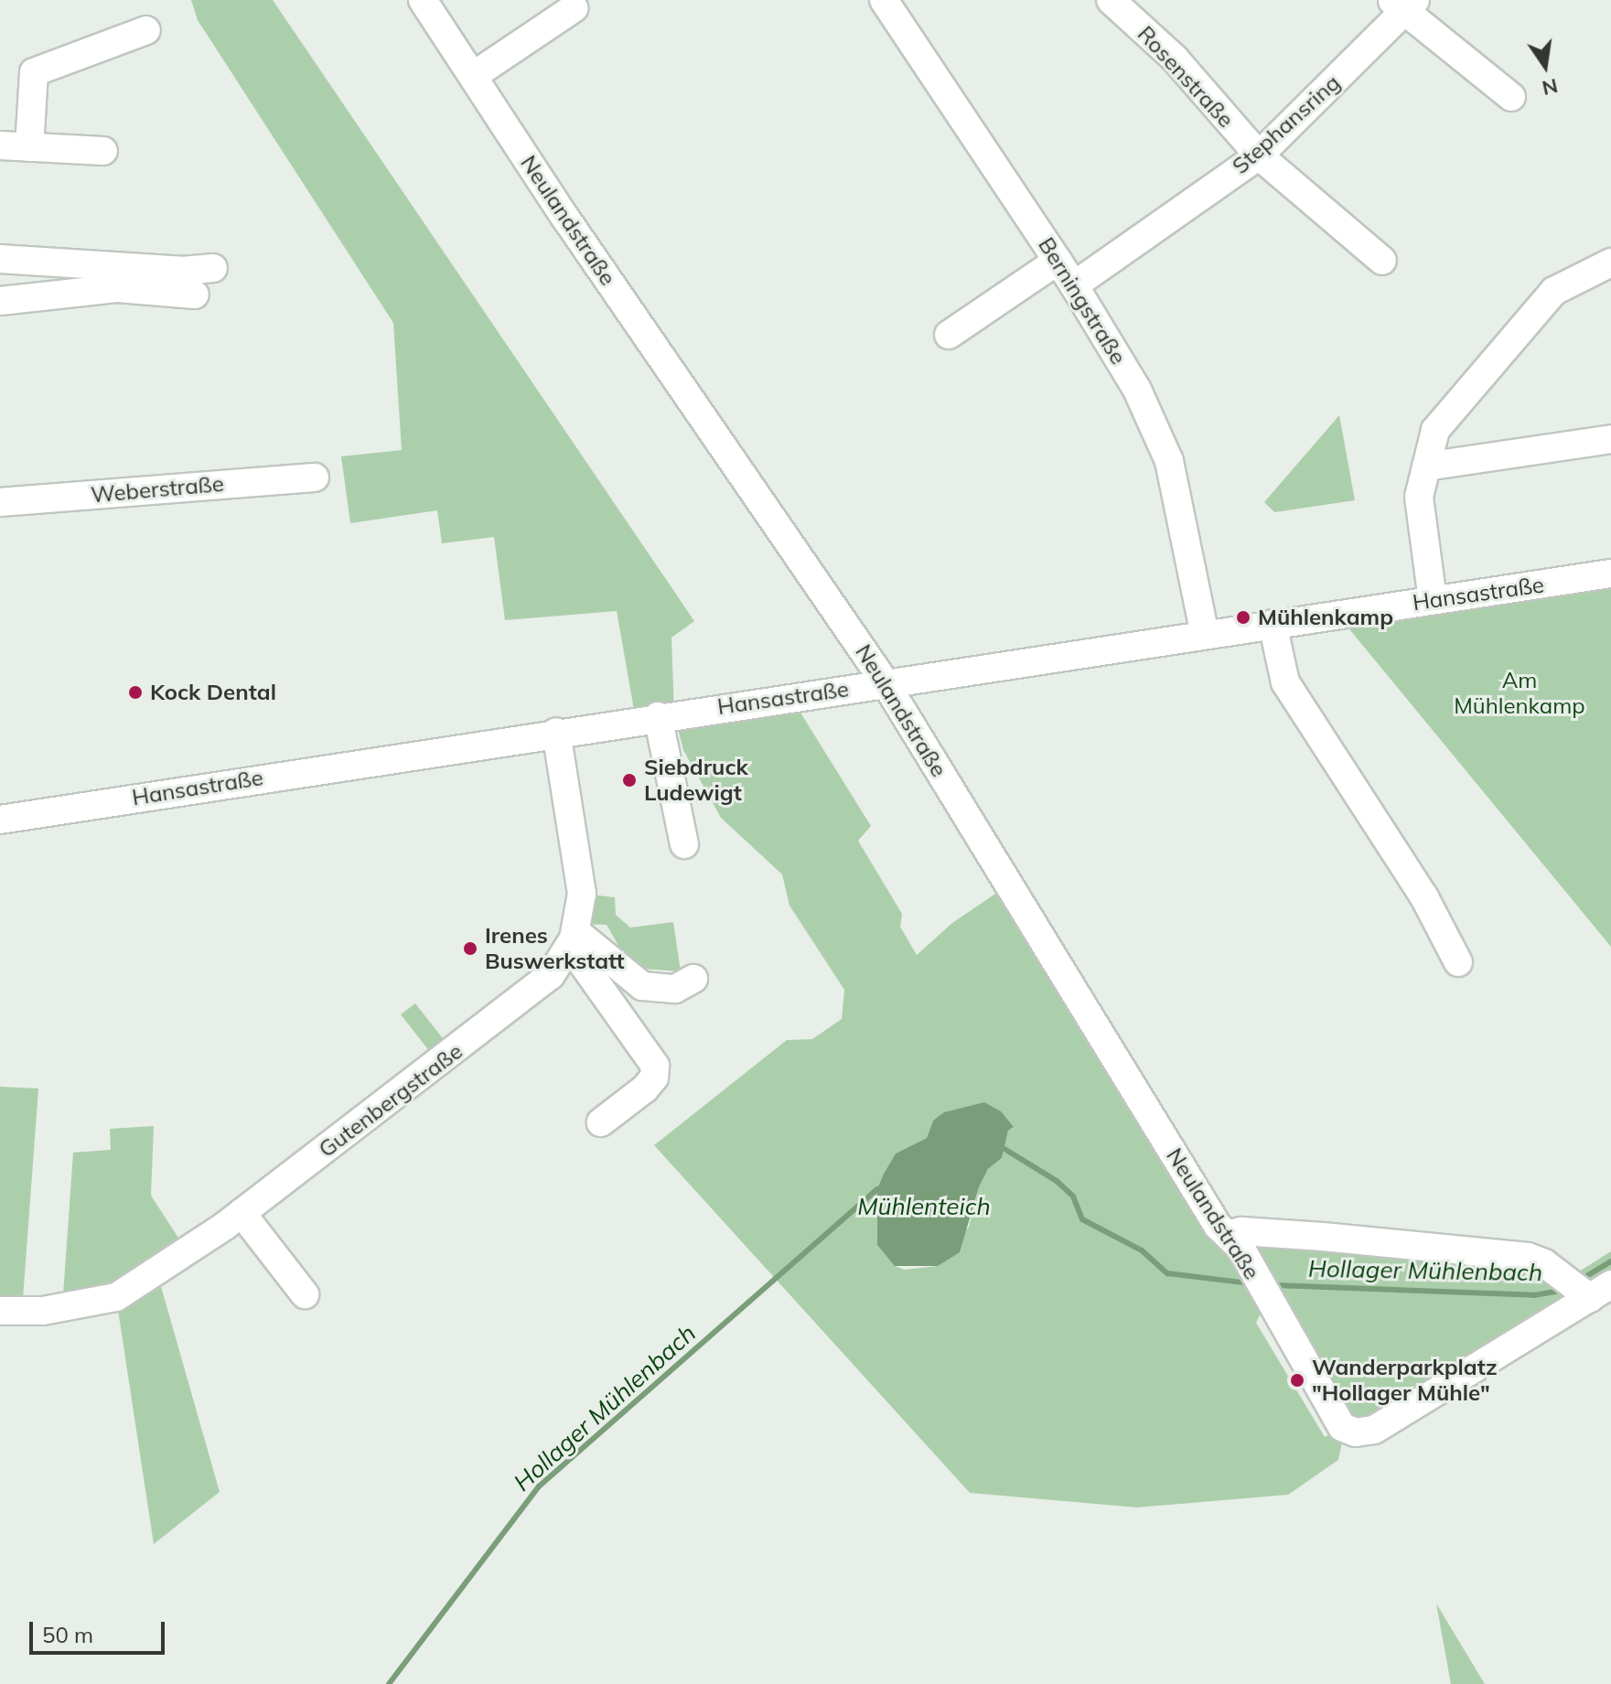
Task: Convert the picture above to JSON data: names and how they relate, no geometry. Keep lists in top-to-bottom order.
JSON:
{
  "streets": {
    "street": [
      "Rosenstraße",
      "Stephansring",
      "Neulandstraße",
      "Berningstraße",
      "Weberstraße",
      "Hansastraße",
      "Gutenbergstraße"
    ]
  },
  "crossings": [
    ["Rosenstraße", "Stephansring"],
    ["Stephansring", "Berningstraße"],
    ["Neulandstraße", "Hansastraße"],
    ["Berningstraße", "Hansastraße"],
    ["Hansastraße", "Gutenbergstraße"]
  ],
  "water": ["Mühlenteich", "Hollager Mühlenbach"],
  "parks": ["Am Mühlenkamp"],
  "places": [
    "Mühlenkamp",
    "Kock Dental",
    "Siebdruck Ludewigt",
    "Irenes Buswerkstatt",
    "Wanderparkplatz \"Hollager Mühle\""
  ],
  "scale_bar": "50 m",
  "north": "bottom"
}
